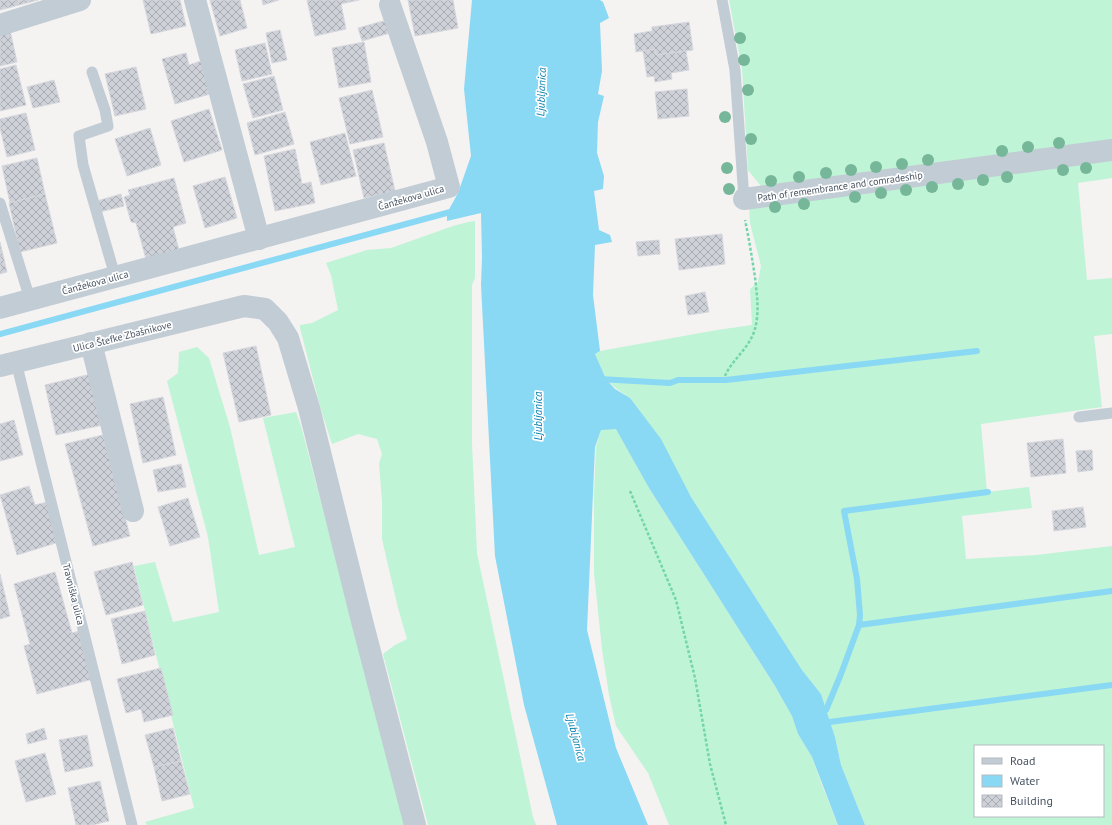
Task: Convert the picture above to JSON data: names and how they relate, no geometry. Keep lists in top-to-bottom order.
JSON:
{
  "streets": {
    "street": ["Path of remembrance and comradeship", "Čanžekova ulica", "Ulica Štefke Zbašnikove"],
    "lane": ["Travniška ulica"]
  },
  "crossings": [
    ["Ulica Štefke Zbašnikove", "Travniška ulica"]
  ],
  "water": ["Ljubljanica"],
  "legend": ["Road", "Water", "Building"]
}
